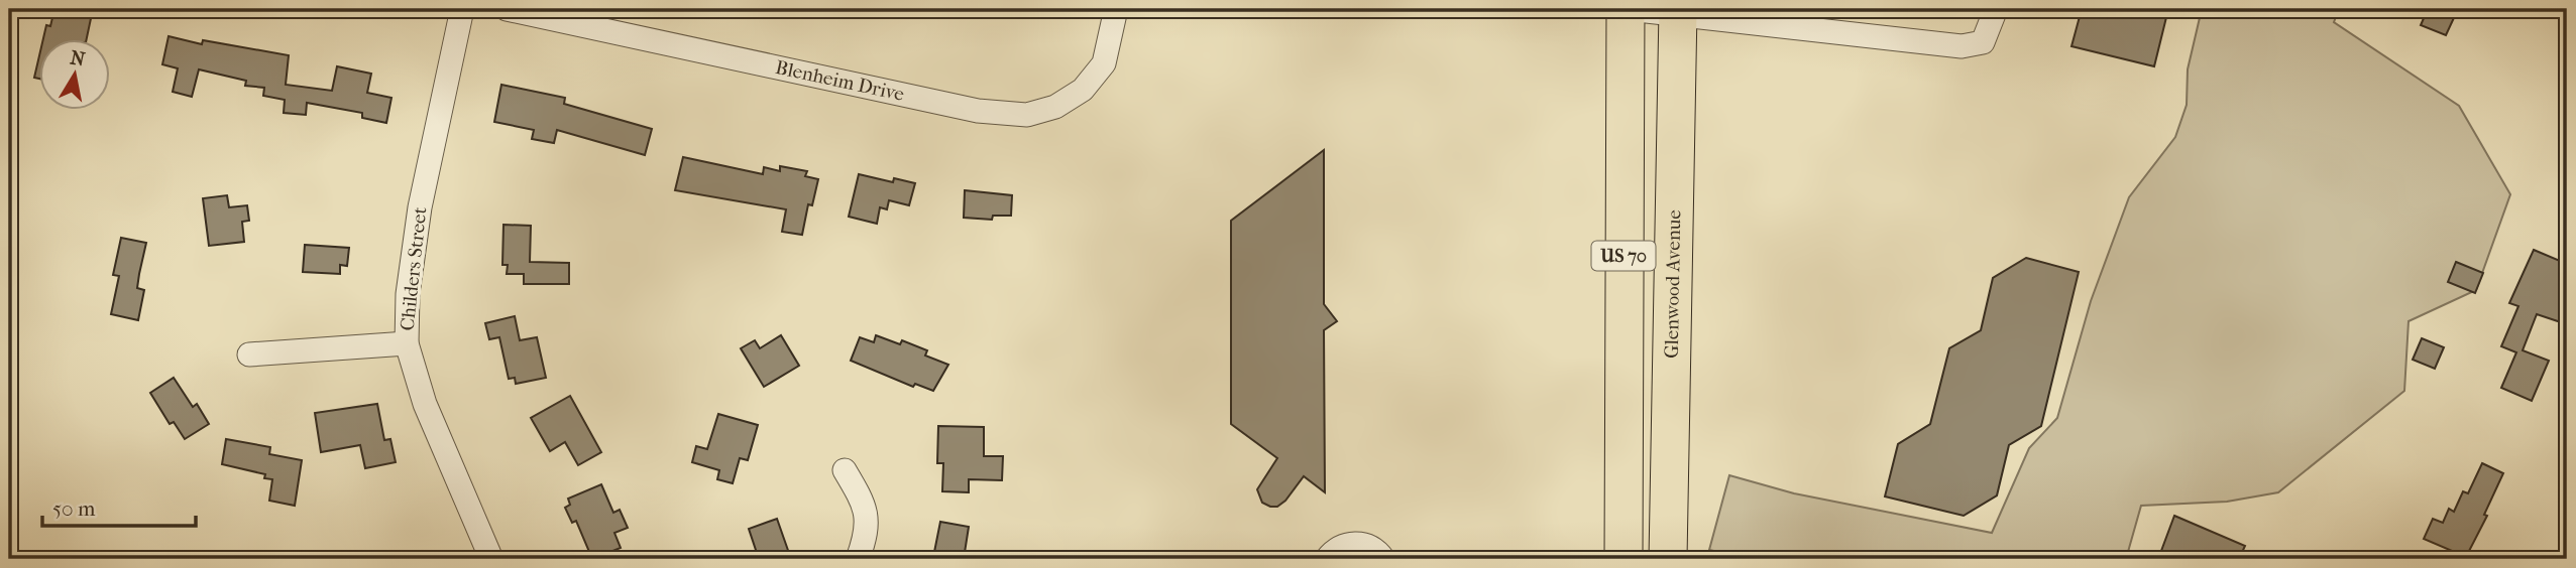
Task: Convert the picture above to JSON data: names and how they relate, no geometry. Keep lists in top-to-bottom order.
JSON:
{
  "streets": {
    "main road": ["US 70", "Glenwood Avenue"],
    "street": ["Blenheim Drive", "Childers Street"]
  },
  "scale_bar": "50 m",
  "north": "top"
}
